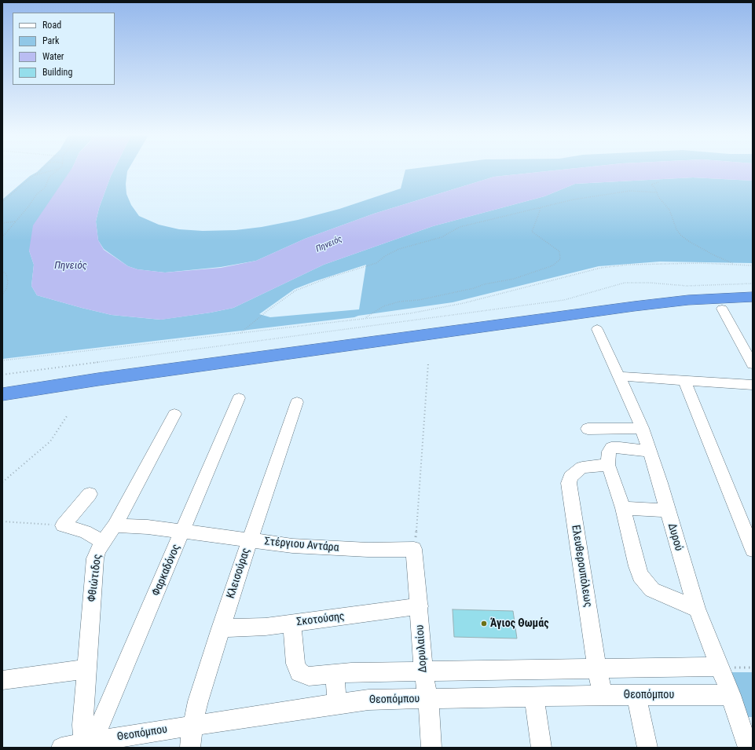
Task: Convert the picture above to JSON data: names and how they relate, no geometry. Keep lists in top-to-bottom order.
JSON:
{
  "streets": {
    "street": [
      "Δυρού",
      "Στέργιου Αντάρα",
      "Ελευθερουπόλεως",
      "Φαρκαδόνος",
      "Κλεισούρας",
      "Φθιώτιδος",
      "Σκοτούσης",
      "Δορυλαίου",
      "Θεοπόμπου"
    ]
  },
  "crossings": [
    ["Δυρού", "Θεοπόμπου"],
    ["Στέργιου Αντάρα", "Φαρκαδόνος"],
    ["Στέργιου Αντάρα", "Κλεισούρας"],
    ["Στέργιου Αντάρα", "Φθιώτιδος"],
    ["Στέργιου Αντάρα", "Δορυλαίου"],
    ["Ελευθερουπόλεως", "Θεοπόμπου"],
    ["Φαρκαδόνος", "Φθιώτιδος"],
    ["Φαρκαδόνος", "Θεοπόμπου"],
    ["Κλεισούρας", "Σκοτούσης"],
    ["Κλεισούρας", "Θεοπόμπου"],
    ["Φθιώτιδος", "Θεοπόμπου"],
    ["Σκοτούσης", "Δορυλαίου"],
    ["Δορυλαίου", "Θεοπόμπου"]
  ],
  "water": ["Πηνειός"],
  "places": ["Άγιος Θωμάς"],
  "legend": [
    "Road",
    "Park",
    "Water",
    "Building"
  ]
}
